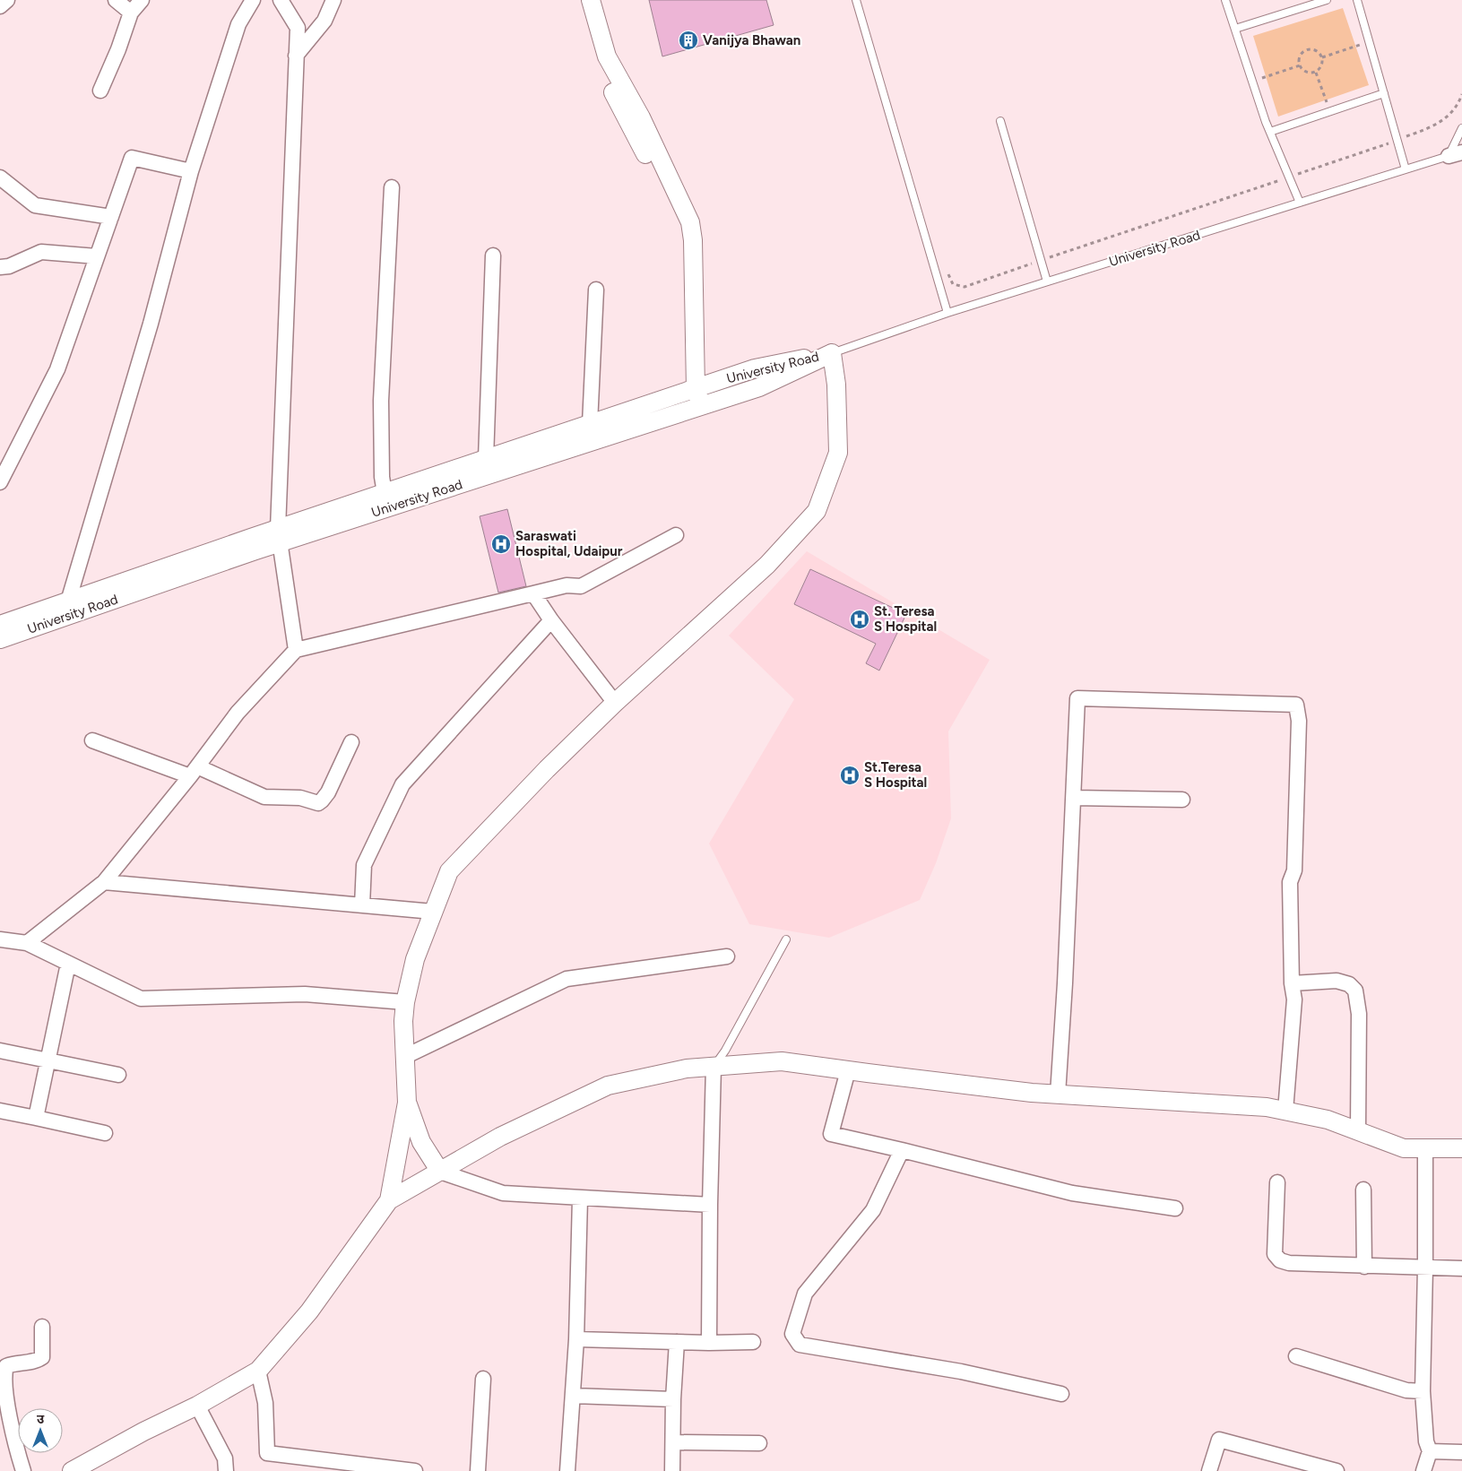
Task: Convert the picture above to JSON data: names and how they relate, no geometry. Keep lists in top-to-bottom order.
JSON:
{
  "streets": {
    "street": ["University Road"]
  },
  "places": {
    "building": ["Vanijya Bhawan"],
    "hospital": ["Saraswati Hospital, Udaipur", "St. Teresa S Hospital", "St.Teresa S Hospital"]
  },
  "north": "top"
}
